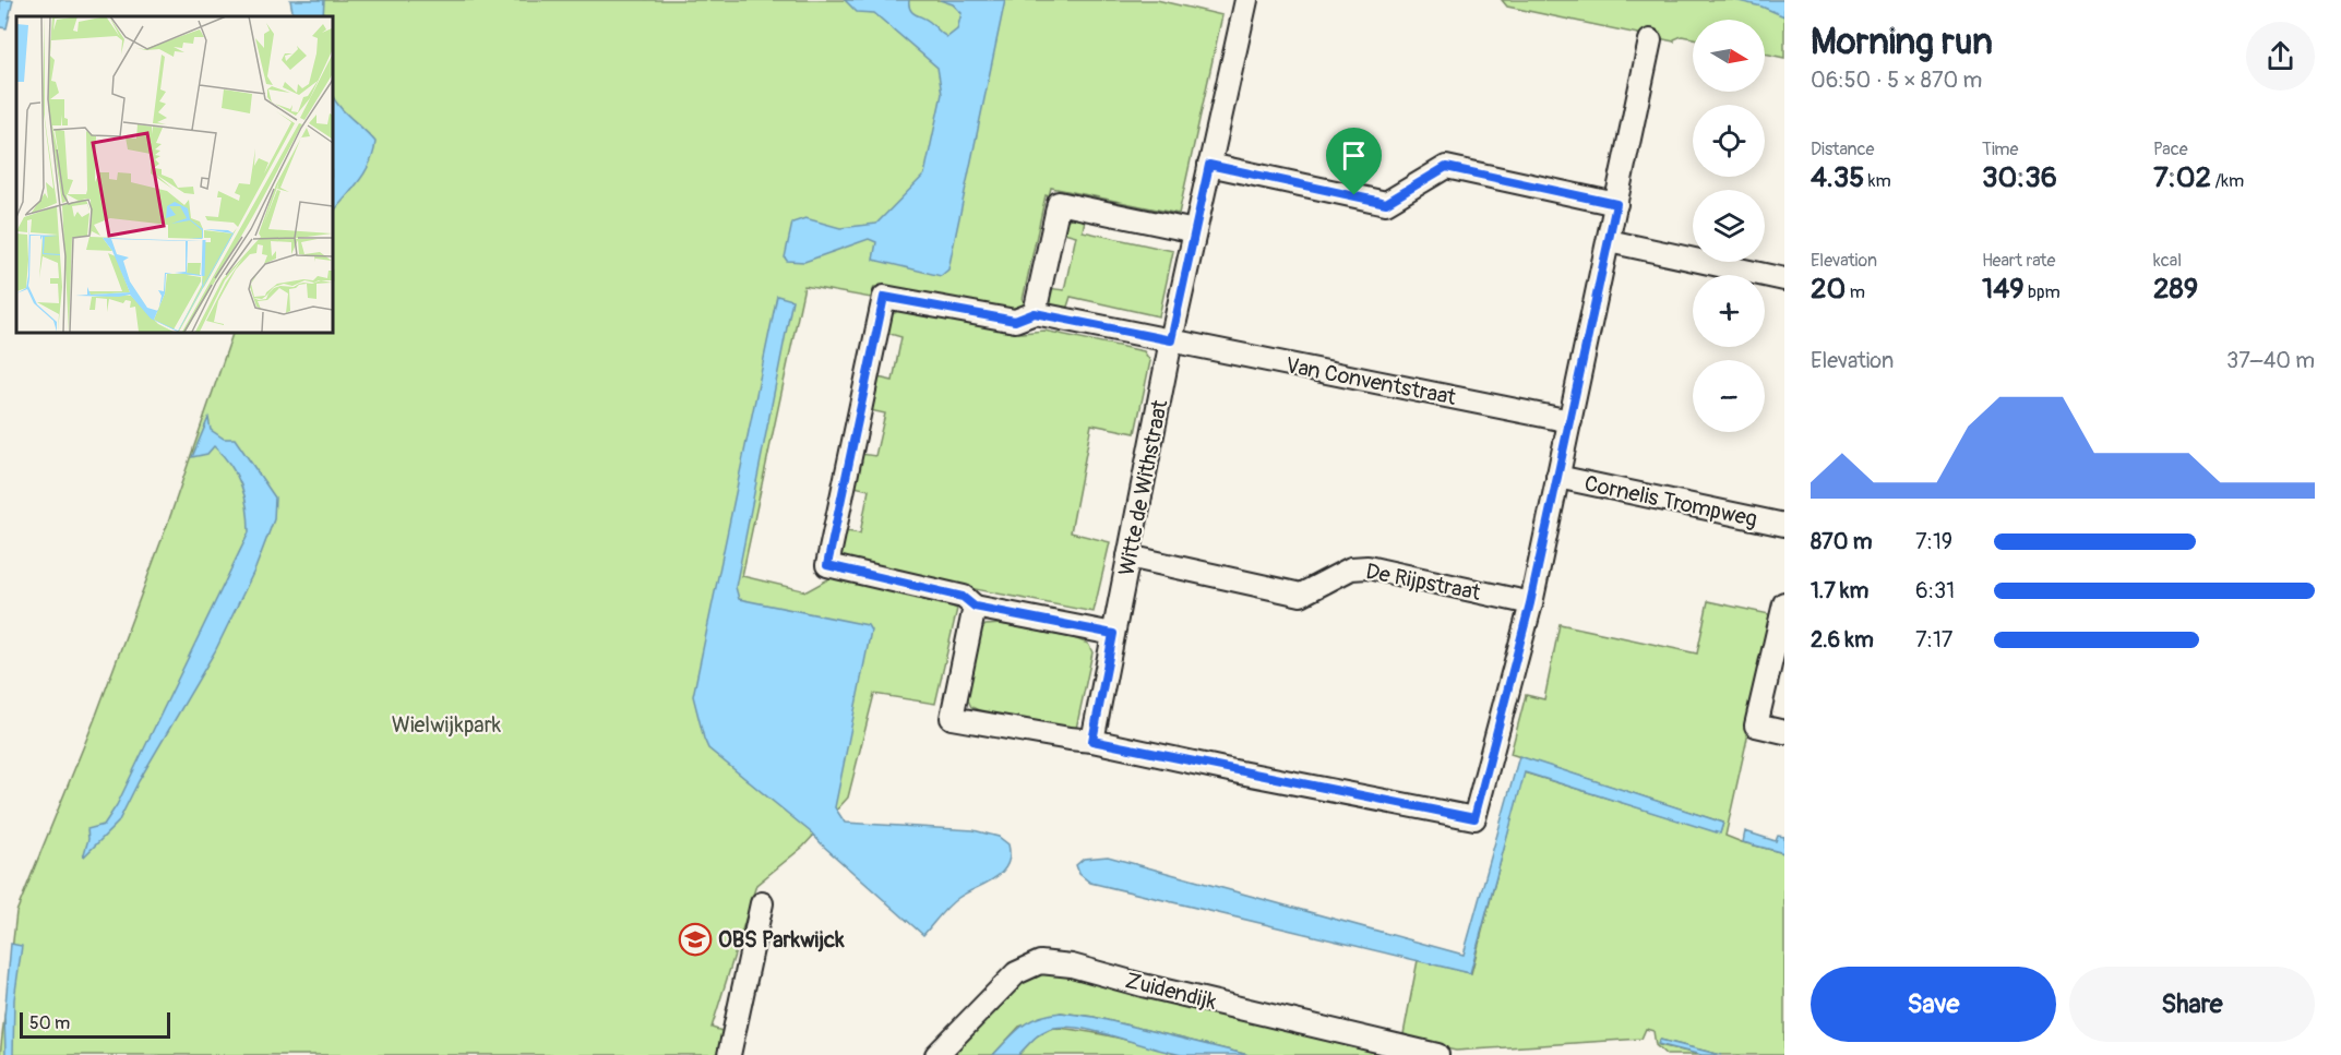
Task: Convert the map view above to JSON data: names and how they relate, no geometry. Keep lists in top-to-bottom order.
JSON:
{
  "streets": {
    "street": [
      "Van Conventstraat",
      "Witte de Withstraat",
      "Cornelis Trompweg",
      "De Rijpstraat",
      "Zuidendijk"
    ]
  },
  "crossings": [
    ["Van Conventstraat", "Witte de Withstraat"],
    ["Witte de Withstraat", "De Rijpstraat"]
  ],
  "parks": ["Wielwijkpark"],
  "places": {
    "school or university": ["OBS Parkwijck"]
  },
  "scale_bar": "50 m",
  "north": "right",
  "page": {
    "heading": ["Morning run", "06:50 · 5 × 870 m"],
    "map_buttons": ["+", "−"],
    "stats": [
      ["Distance", "4.35 km"],
      ["Time", "30:36"],
      ["Pace", "7:02 /km"],
      ["Elevation", "20 m"],
      ["Heart rate", "149 bpm"],
      ["kcal", "289"]
    ],
    "chart": ["Elevation", "37–40 m"],
    "list": [
      {
        "name": "870 m",
        "note": "7:19"
      },
      {
        "name": "1.7 km",
        "note": "6:31"
      },
      {
        "name": "2.6 km",
        "note": "7:17"
      }
    ],
    "buttons": ["Save", "Share"],
    "scale": "50 m"
  }
}
